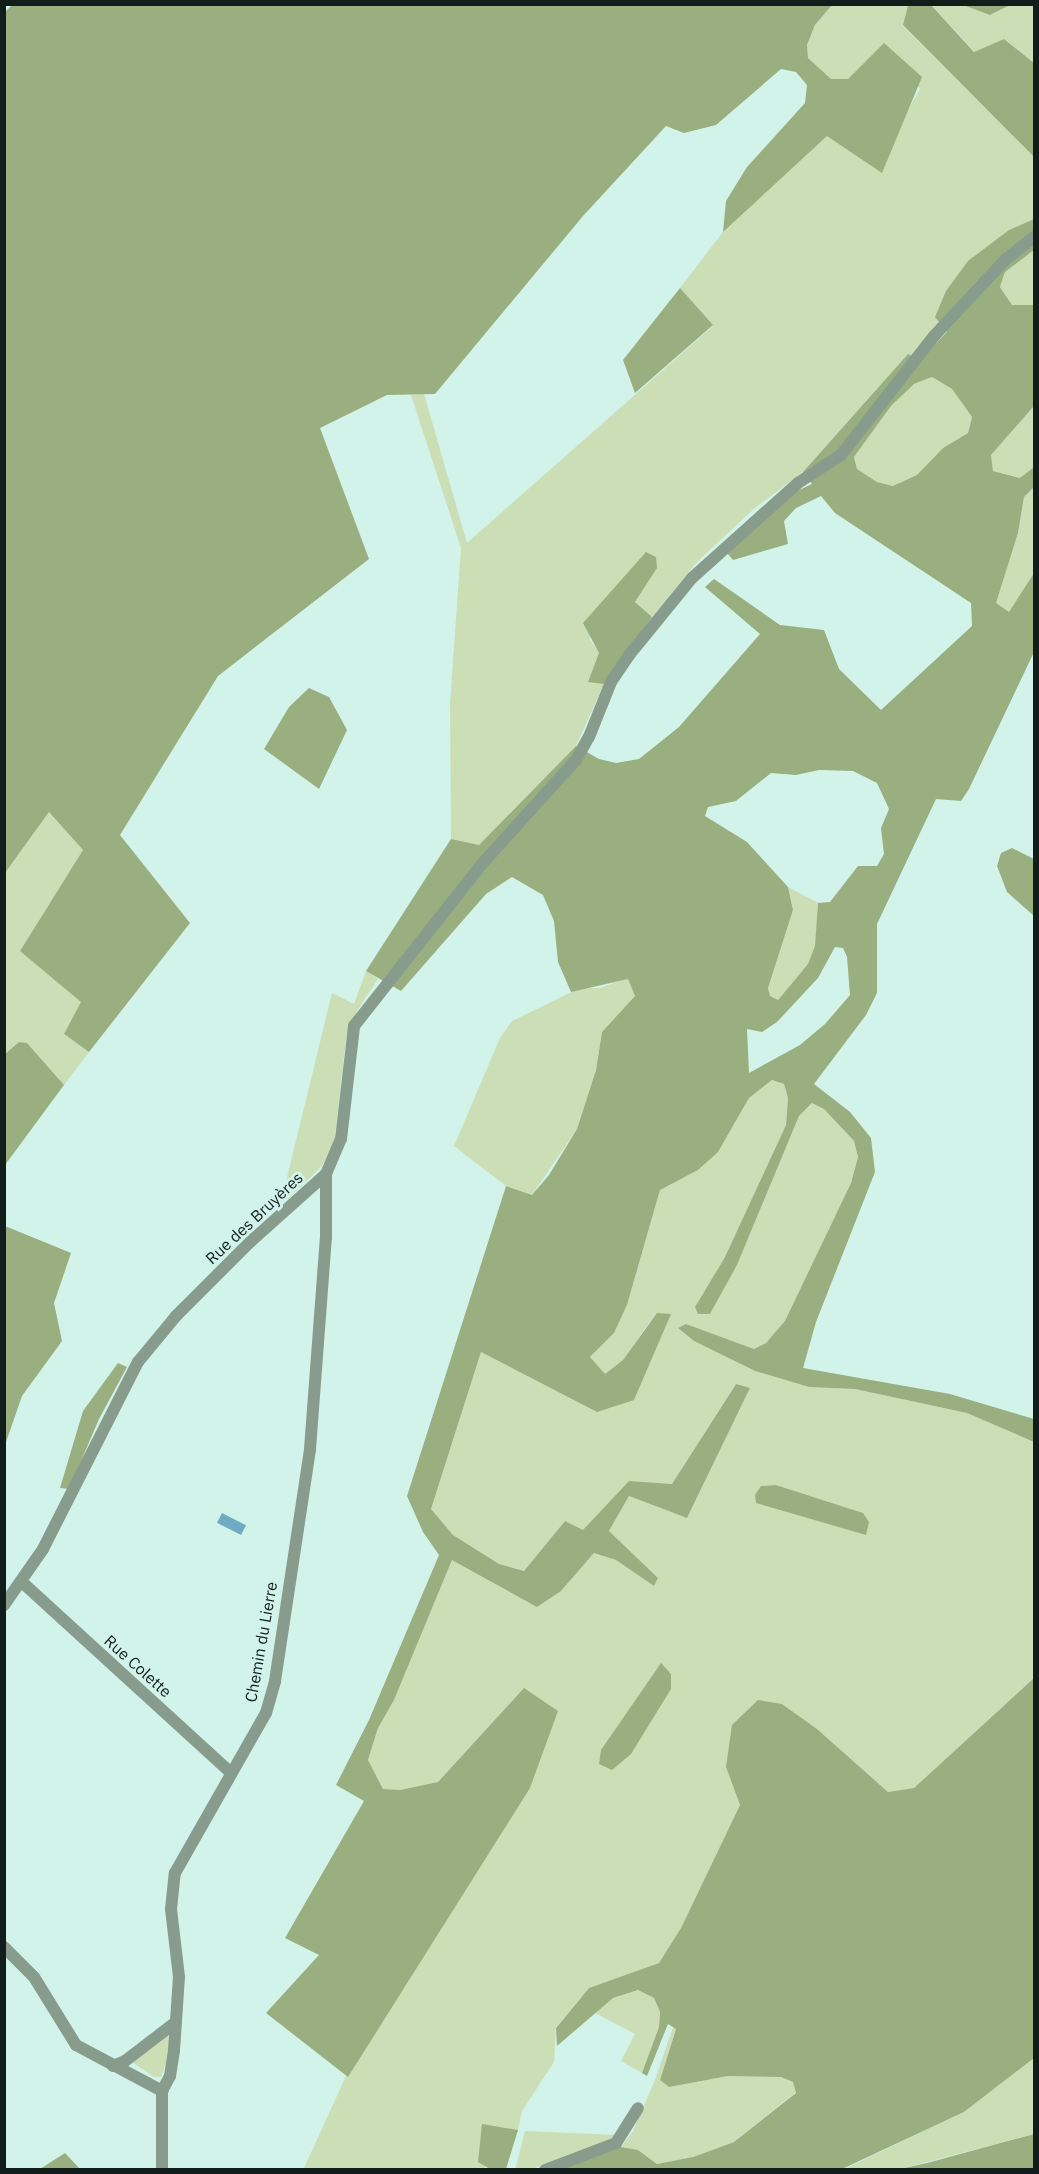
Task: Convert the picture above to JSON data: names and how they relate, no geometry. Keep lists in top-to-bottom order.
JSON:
{
  "streets": {
    "street": ["Rue des Bruyères", "Chemin du Lierre", "Rue Colette"]
  },
  "crossings": [
    ["Rue des Bruyères", "Chemin du Lierre"],
    ["Rue des Bruyères", "Rue Colette"],
    ["Chemin du Lierre", "Rue Colette"]
  ]
}
